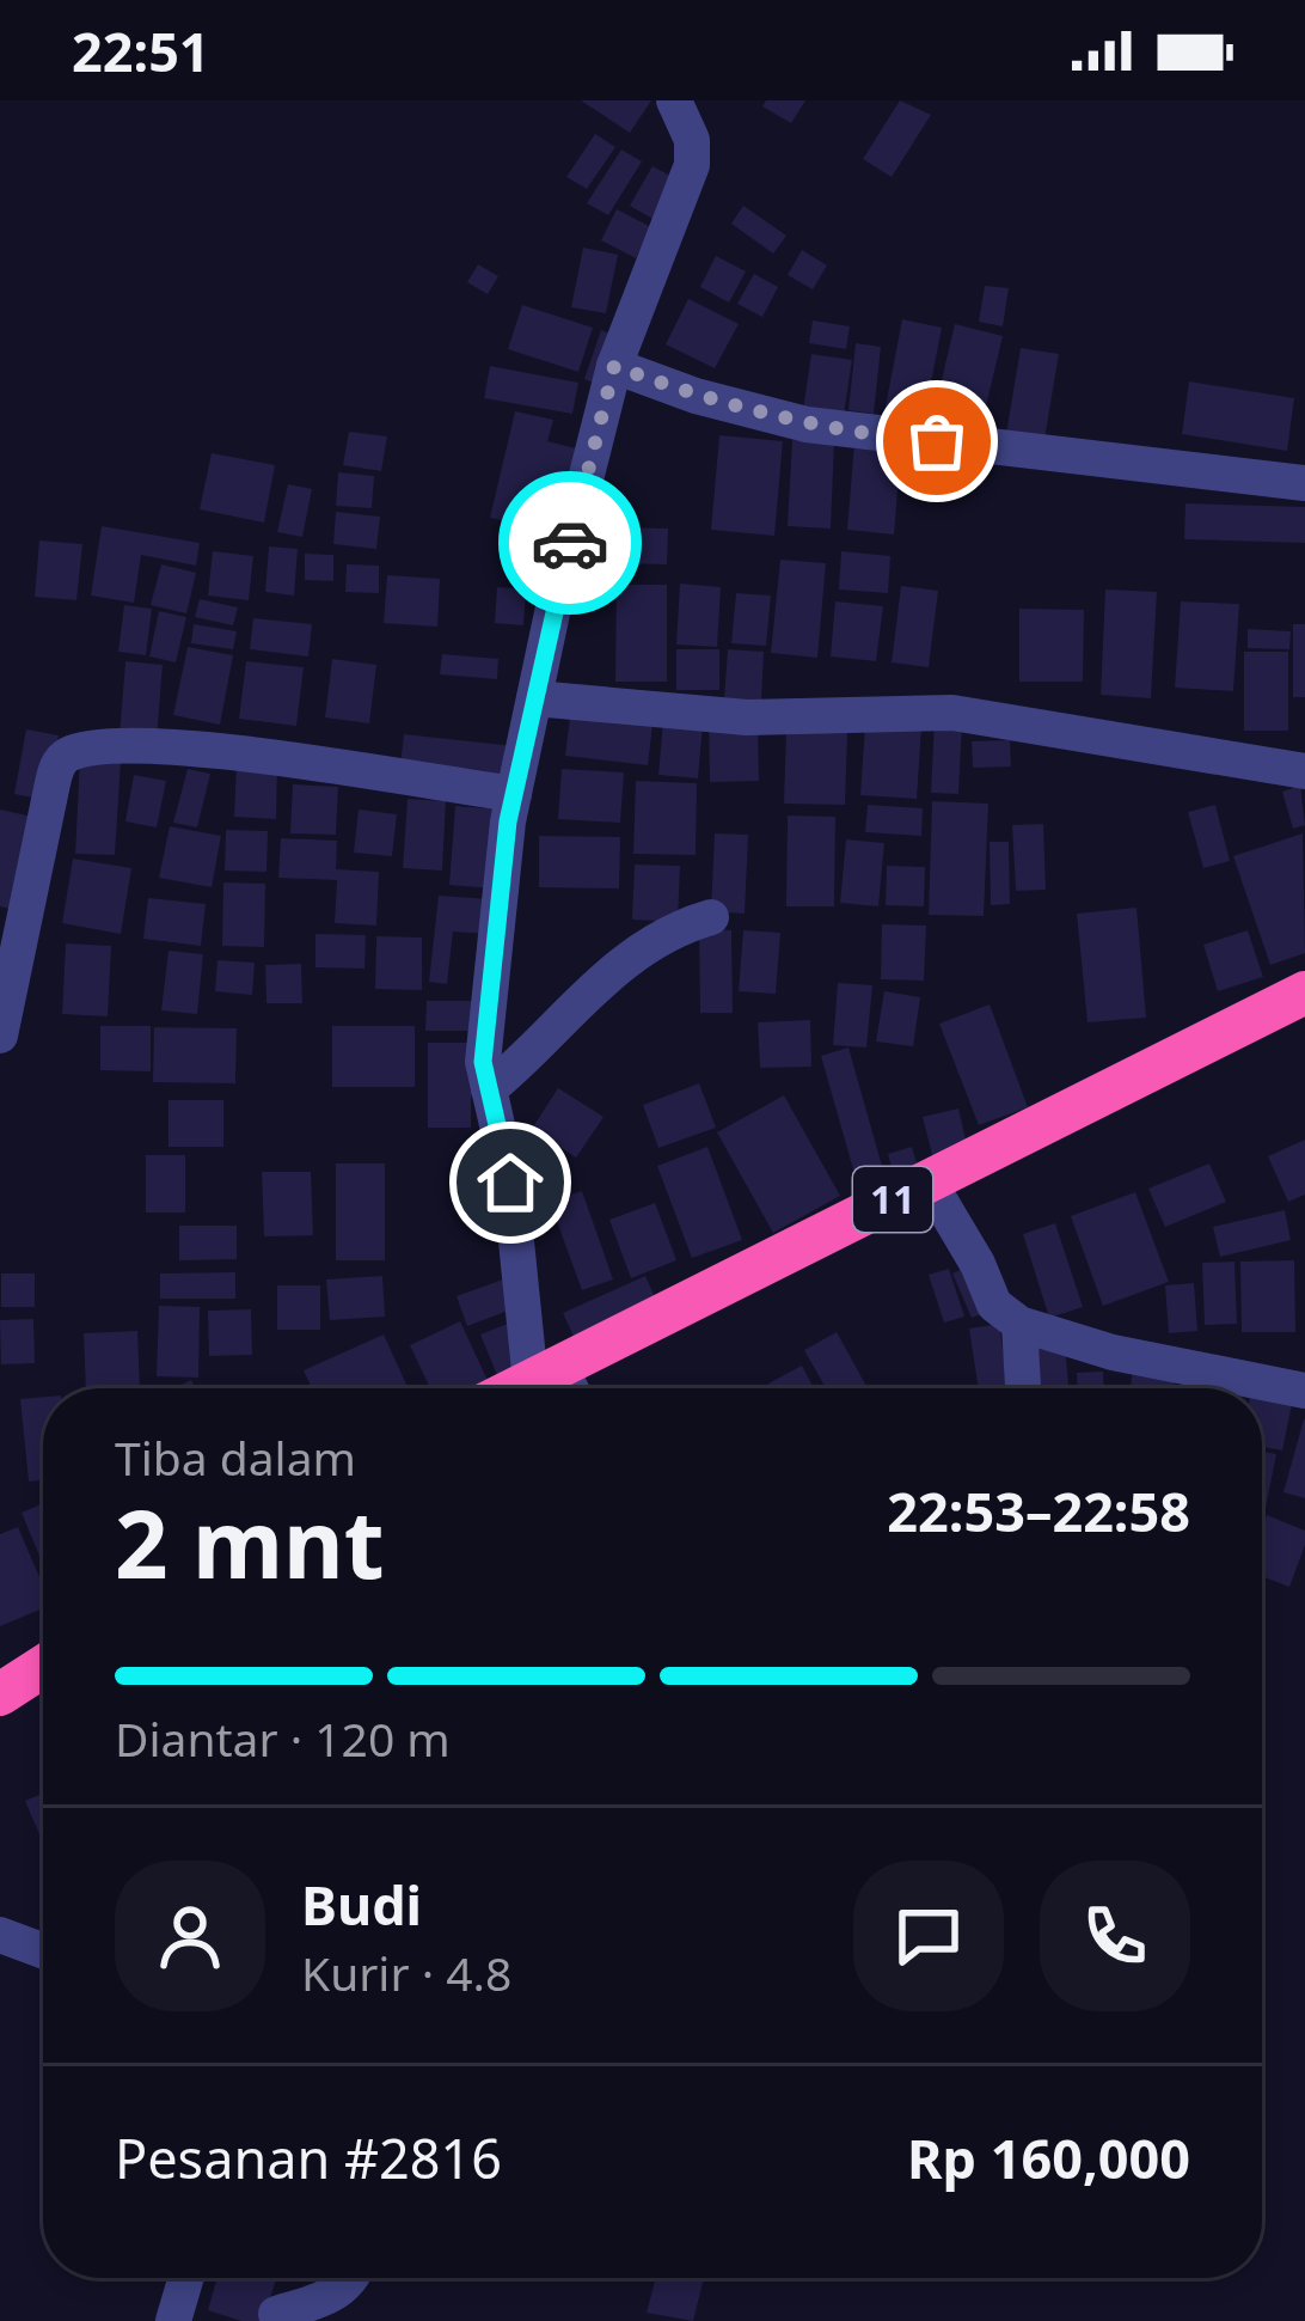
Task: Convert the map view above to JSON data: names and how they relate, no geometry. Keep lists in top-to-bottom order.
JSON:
{
  "streets": {
    "highway": ["11"]
  },
  "page": {
    "status": "22:51",
    "heading": ["2 mnt", "Tiba dalam", "22:53–22:58"],
    "panel": [
      "Budi",
      "Kurir · 4.8",
      "Pesanan #2816",
      "Rp 160,000"
    ],
    "bar": "Diantar · 120 m"
  }
}
